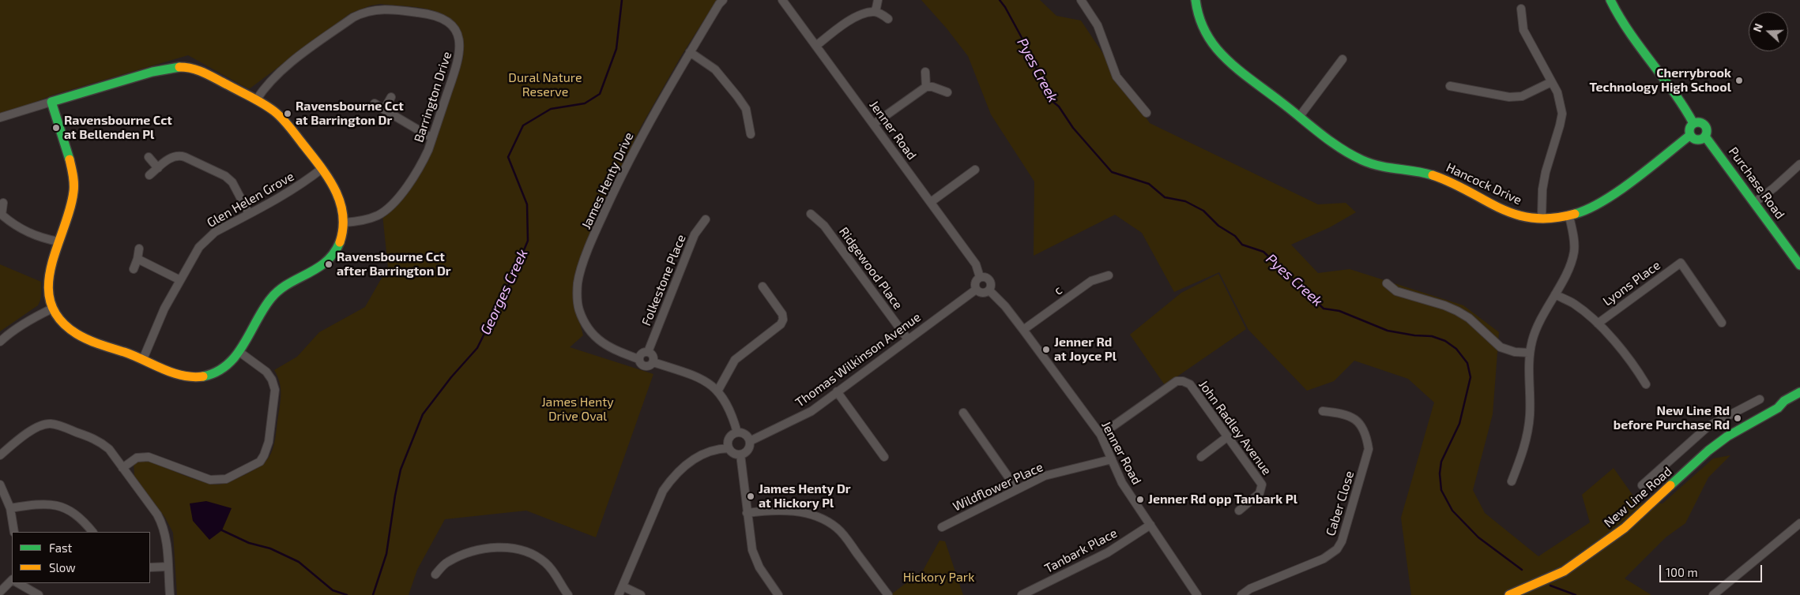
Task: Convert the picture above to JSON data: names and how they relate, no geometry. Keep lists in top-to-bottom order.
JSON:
{
  "streets": {
    "street": [
      "Barrington Drive",
      "Jenner Road",
      "James Henty Drive",
      "Purchase Road",
      "Hancock Drive",
      "Glen Helen Grove",
      "Ridgewood Place",
      "Folkestone Place",
      "Lyons Place",
      "c",
      "Thomas Wilkinson Avenue",
      "John Radley Avenue",
      "Wildflower Place",
      "New Line Road",
      "Caber Close",
      "Tanbark Place"
    ]
  },
  "crossings": [
    ["Jenner Road", "c"],
    ["Jenner Road", "Thomas Wilkinson Avenue"],
    ["Jenner Road", "John Radley Avenue"],
    ["Jenner Road", "Wildflower Place"],
    ["Jenner Road", "Tanbark Place"],
    ["James Henty Drive", "Folkestone Place"],
    ["Purchase Road", "Hancock Drive"],
    ["Ridgewood Place", "Thomas Wilkinson Avenue"]
  ],
  "water": ["Pyes Creek", "Georges Creek"],
  "parks": ["Dural Nature Reserve", "James Henty Drive Oval", "Hickory Park"],
  "places": [
    "Cherrybrook Technology High School",
    "Ravensbourne Cct at Barrington Dr",
    "Ravensbourne Cct at Bellenden Pl",
    "Ravensbourne Cct after Barrington Dr",
    "Jenner Rd at Joyce Pl",
    "New Line Rd before Purchase Rd",
    "James Henty Dr at Hickory Pl",
    "Jenner Rd opp Tanbark Pl"
  ],
  "legend": ["Fast", "Slow"],
  "scale_bar": "100 m",
  "north": "left"
}
